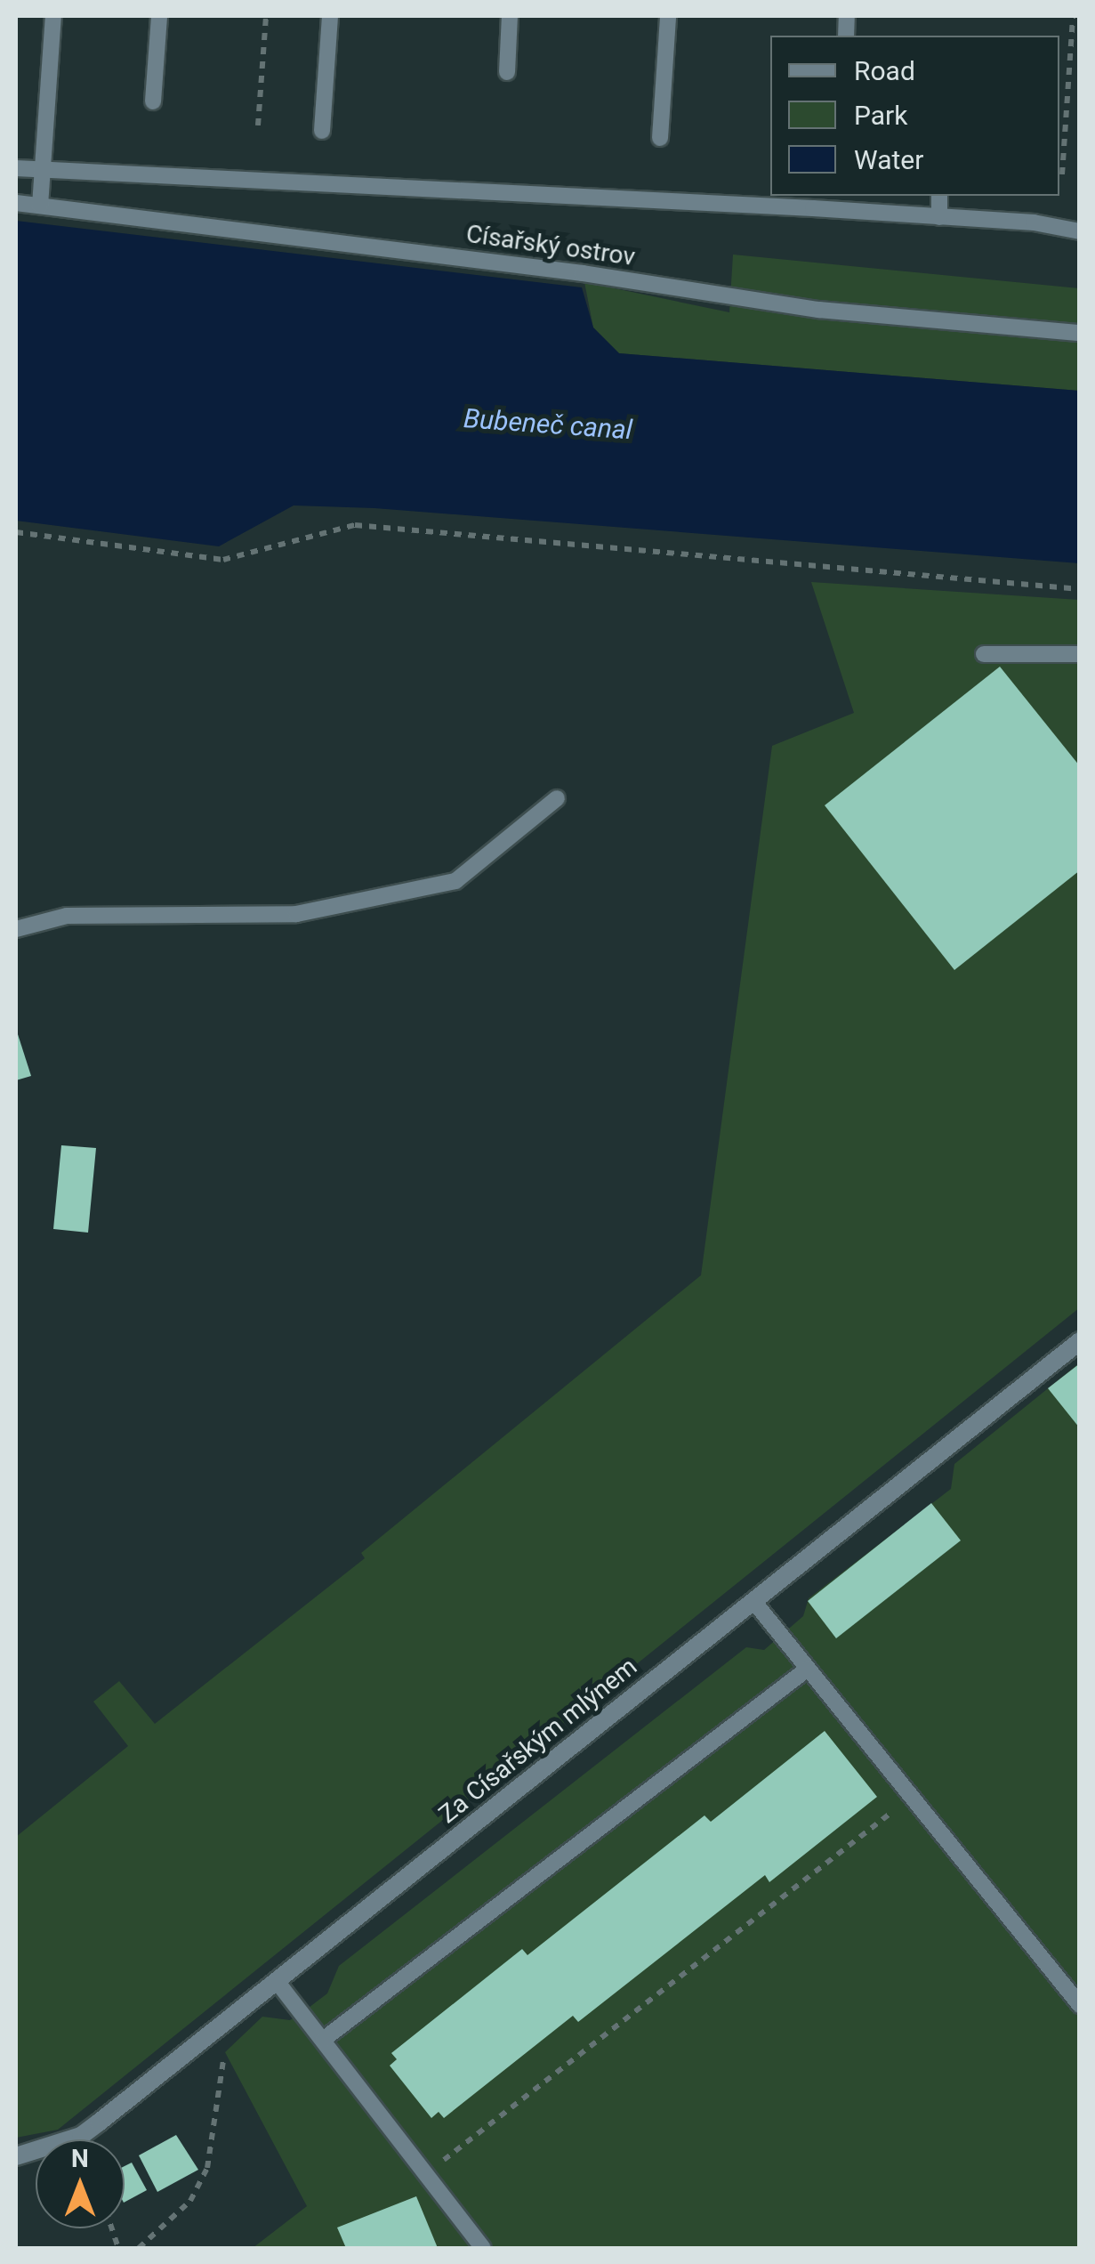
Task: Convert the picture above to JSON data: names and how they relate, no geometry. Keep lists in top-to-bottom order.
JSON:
{
  "streets": {
    "street": ["Za Císařským mlýnem"],
    "lane": ["Císařský ostrov"]
  },
  "water": ["Bubeneč canal"],
  "legend": ["Road", "Park", "Water"],
  "north": "top"
}
